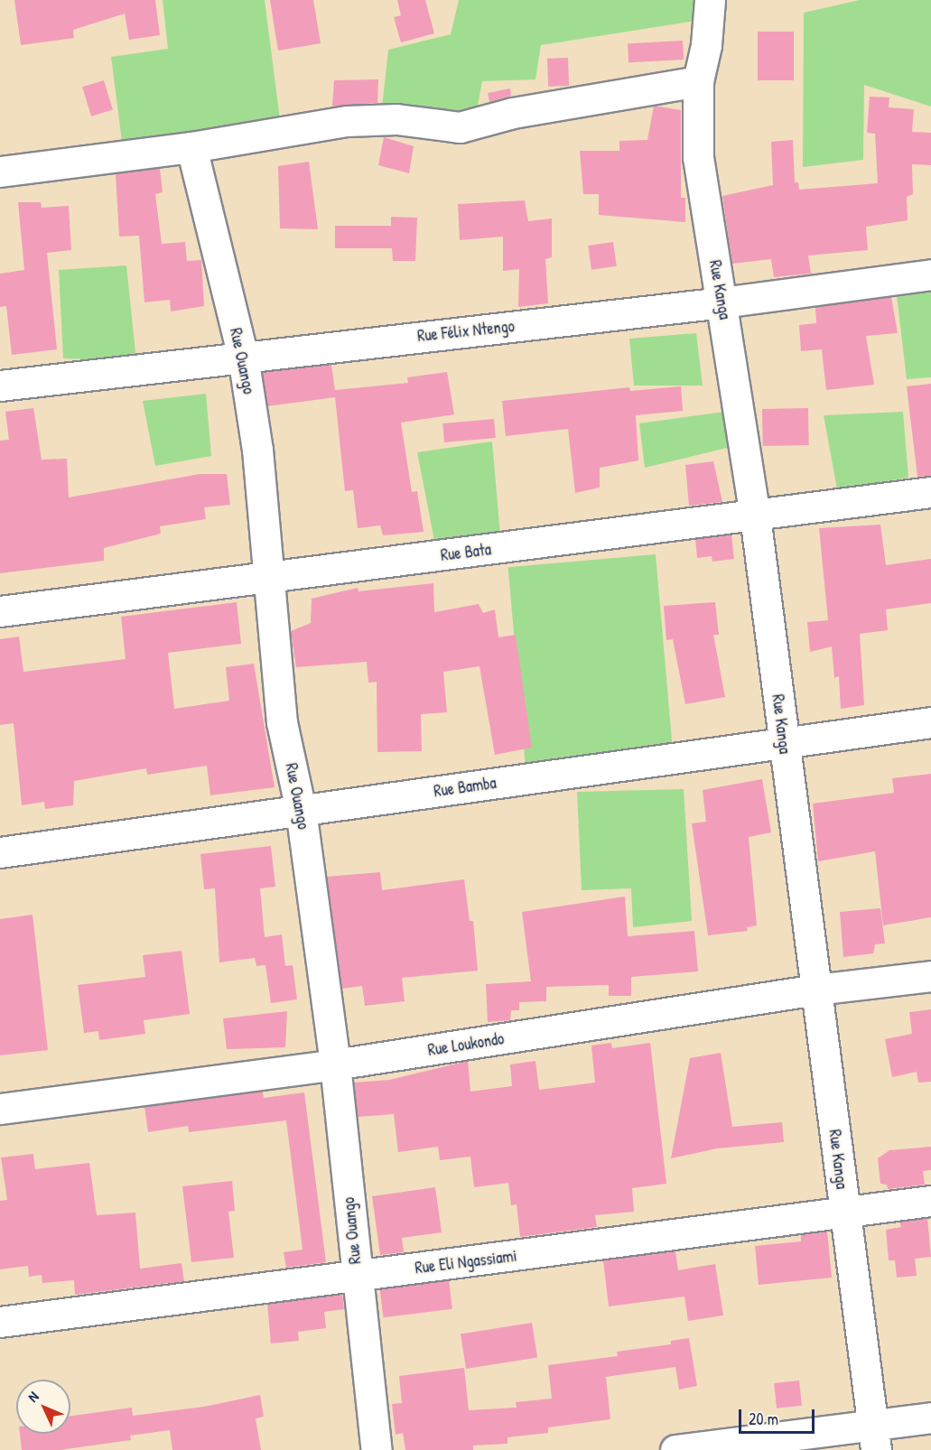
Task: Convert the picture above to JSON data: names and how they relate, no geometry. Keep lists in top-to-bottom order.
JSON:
{
  "streets": {
    "street": [
      "Rue Kanga",
      "Rue Félix Ntengo",
      "Rue Ouango",
      "Rue Bata",
      "Rue Bamba",
      "Rue Loukondo",
      "Rue Eli Ngassiami"
    ]
  },
  "crossings": [
    ["Rue Kanga", "Rue Félix Ntengo"],
    ["Rue Kanga", "Rue Bata"],
    ["Rue Kanga", "Rue Bamba"],
    ["Rue Kanga", "Rue Loukondo"],
    ["Rue Kanga", "Rue Eli Ngassiami"],
    ["Rue Félix Ntengo", "Rue Ouango"],
    ["Rue Ouango", "Rue Bata"],
    ["Rue Ouango", "Rue Bamba"],
    ["Rue Ouango", "Rue Loukondo"],
    ["Rue Ouango", "Rue Eli Ngassiami"]
  ],
  "scale_bar": "20 m",
  "north": "top left"
}
